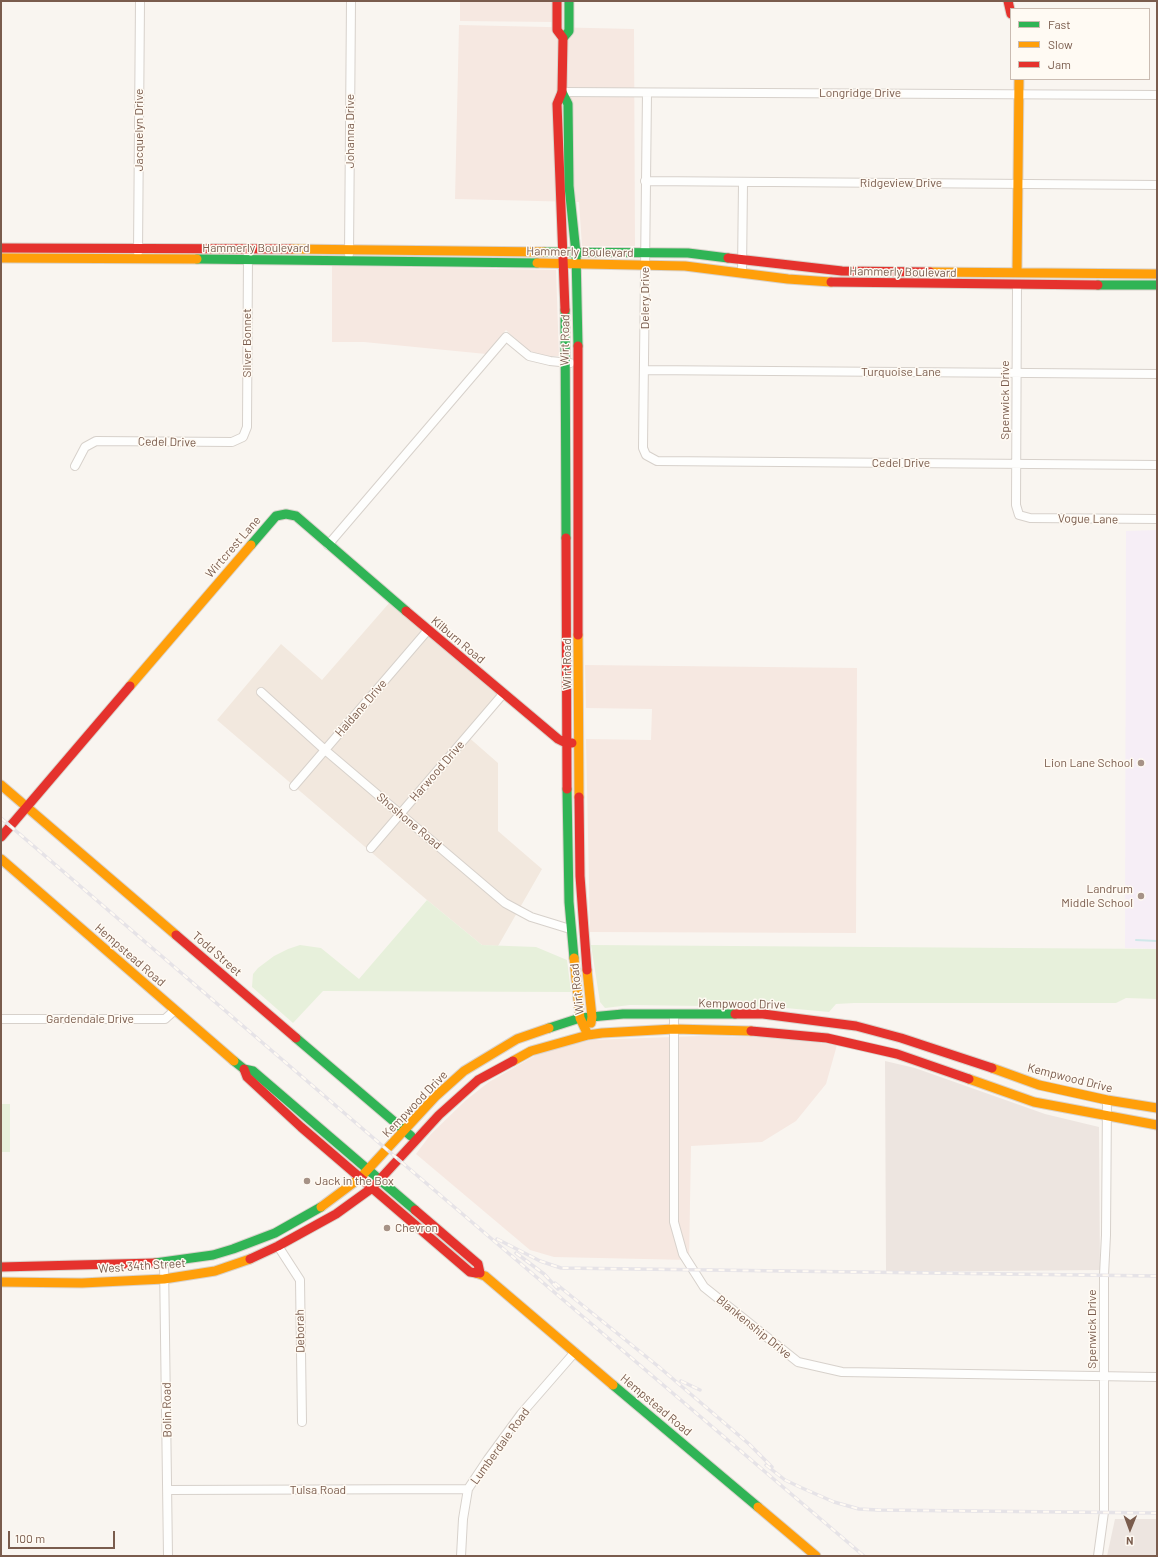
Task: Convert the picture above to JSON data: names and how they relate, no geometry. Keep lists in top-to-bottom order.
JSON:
{
  "streets": {
    "main road": [
      "Hammerly Boulevard",
      "Wirt Road",
      "Wirtcrest Lane",
      "Kilburn Road",
      "Todd Street",
      "Hempstead Road",
      "Kempwood Drive",
      "West 34th Street"
    ],
    "street": [
      "Longridge Drive",
      "Jacquelyn Drive",
      "Johanna Drive",
      "Ridgeview Drive",
      "Delery Drive",
      "Silver Bonnet",
      "Turquoise Lane",
      "Spenwick Drive",
      "Cedel Drive",
      "Vogue Lane",
      "Haldane Drive",
      "Harwood Drive",
      "Shoshone Road",
      "Gardendale Drive",
      "Blankenship Drive",
      "Deborah",
      "Bolin Road",
      "Lumberdale Road",
      "Tulsa Road"
    ]
  },
  "crossings": [
    ["Longridge Drive", "Delery Drive"],
    ["Longridge Drive", "Wirt Road"],
    ["Jacquelyn Drive", "Hammerly Boulevard"],
    ["Johanna Drive", "Hammerly Boulevard"],
    ["Ridgeview Drive", "Delery Drive"],
    ["Hammerly Boulevard", "Delery Drive"],
    ["Hammerly Boulevard", "Wirt Road"],
    ["Hammerly Boulevard", "Silver Bonnet"],
    ["Hammerly Boulevard", "Spenwick Drive"],
    ["Delery Drive", "Turquoise Lane"],
    ["Delery Drive", "Cedel Drive"],
    ["Wirt Road", "Kilburn Road"],
    ["Wirt Road", "Shoshone Road"],
    ["Wirt Road", "Kempwood Drive"],
    ["Silver Bonnet", "Cedel Drive"],
    ["Turquoise Lane", "Spenwick Drive"],
    ["Spenwick Drive", "Cedel Drive"],
    ["Spenwick Drive", "Vogue Lane"],
    ["Spenwick Drive", "Kempwood Drive"],
    ["Spenwick Drive", "Blankenship Drive"],
    ["Wirtcrest Lane", "Kilburn Road"],
    ["Wirtcrest Lane", "Todd Street"],
    ["Kilburn Road", "Haldane Drive"],
    ["Kilburn Road", "Harwood Drive"],
    ["Haldane Drive", "Shoshone Road"],
    ["Harwood Drive", "Shoshone Road"],
    ["Todd Street", "Kempwood Drive"],
    ["Hempstead Road", "Kempwood Drive"],
    ["Hempstead Road", "Gardendale Drive"],
    ["Hempstead Road", "West 34th Street"],
    ["Hempstead Road", "Lumberdale Road"],
    ["Kempwood Drive", "West 34th Street"],
    ["Kempwood Drive", "Blankenship Drive"],
    ["West 34th Street", "Deborah"],
    ["West 34th Street", "Bolin Road"],
    ["Bolin Road", "Tulsa Road"],
    ["Lumberdale Road", "Tulsa Road"]
  ],
  "places": [
    "Lion Lane School",
    "Landrum Middle School",
    "Jack in the Box",
    "Chevron"
  ],
  "legend": ["Fast", "Slow", "Jam"],
  "scale_bar": "100 m",
  "north": "bottom"
}
